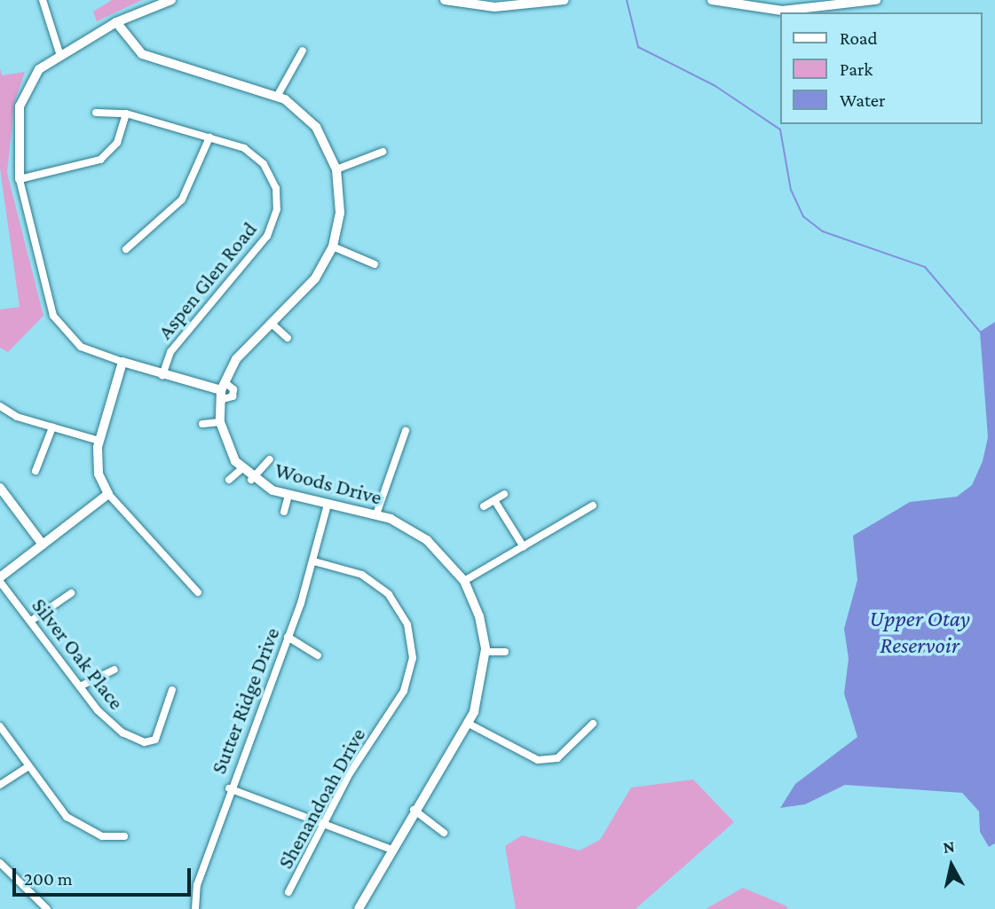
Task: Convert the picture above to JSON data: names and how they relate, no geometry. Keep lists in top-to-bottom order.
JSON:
{
  "streets": {
    "street": [
      "Aspen Glen Road",
      "Woods Drive",
      "Silver Oak Place",
      "Sutter Ridge Drive",
      "Shenandoah Drive"
    ]
  },
  "crossings": [
    ["Woods Drive", "Sutter Ridge Drive"],
    ["Sutter Ridge Drive", "Shenandoah Drive"]
  ],
  "water": ["Upper Otay Reservoir"],
  "legend": ["Road", "Park", "Water"],
  "scale_bar": "200 m",
  "north": "top"
}
